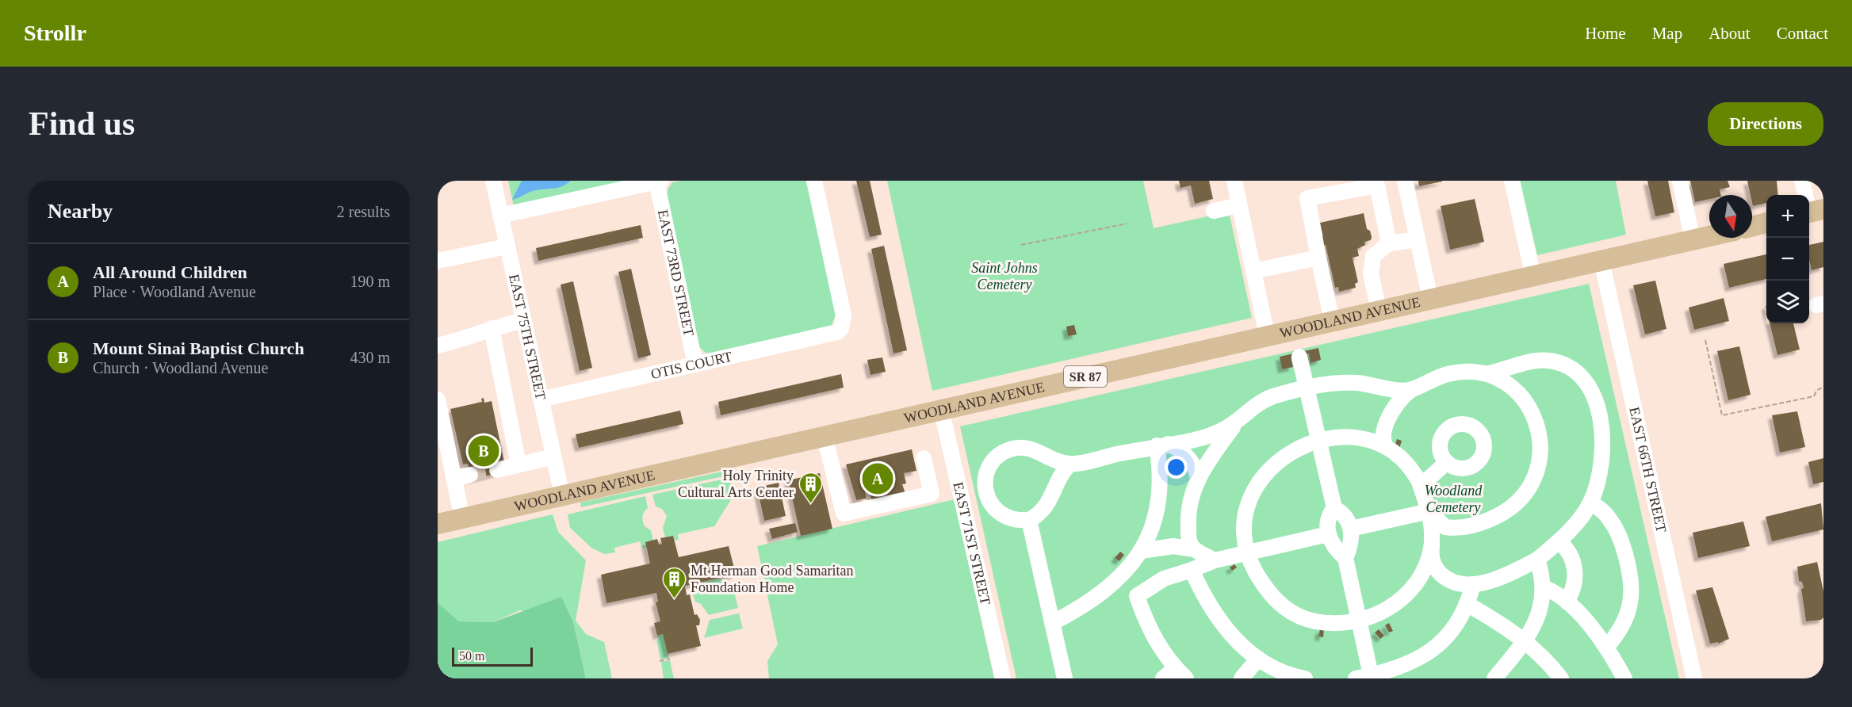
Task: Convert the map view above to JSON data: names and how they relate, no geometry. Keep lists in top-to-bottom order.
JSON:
{
  "streets": {
    "main road": ["WOODLAND AVENUE", "SR 87"],
    "street": [
      "EAST 73RD STREET",
      "EAST 75TH STREET",
      "OTIS COURT",
      "EAST 66TH STREET",
      "EAST 71ST STREET"
    ]
  },
  "crossings": [
    ["EAST 73RD STREET", "OTIS COURT"],
    ["WOODLAND AVENUE", "EAST 75TH STREET"],
    ["WOODLAND AVENUE", "EAST 66TH STREET"],
    ["WOODLAND AVENUE", "EAST 71ST STREET"],
    ["EAST 75TH STREET", "OTIS COURT"]
  ],
  "parks": ["Saint Johns Cemetery", "Woodland Cemetery"],
  "places": {
    "building": ["Holy Trinity Cultural Arts Center", "Mt Herman Good Samaritan Foundation Home"]
  },
  "scale_bar": "50 m",
  "north": "bottom",
  "page": {
    "header": "Strollr",
    "nav": [
      "Home",
      "Map",
      "About",
      "Contact"
    ],
    "buttons": "Directions",
    "title": "Find us",
    "heading": ["Nearby", "2 results"],
    "map_buttons": ["+", "−"],
    "list": [
      {
        "mark": "A",
        "name": "All Around Children",
        "note": "Place · Woodland Avenue",
        "value": "190 m"
      },
      {
        "mark": "B",
        "name": "Mount Sinai Baptist Church",
        "note": "Church · Woodland Avenue",
        "value": "430 m"
      }
    ],
    "pins": ["B", "A"],
    "scale": "50 m"
  }
}
